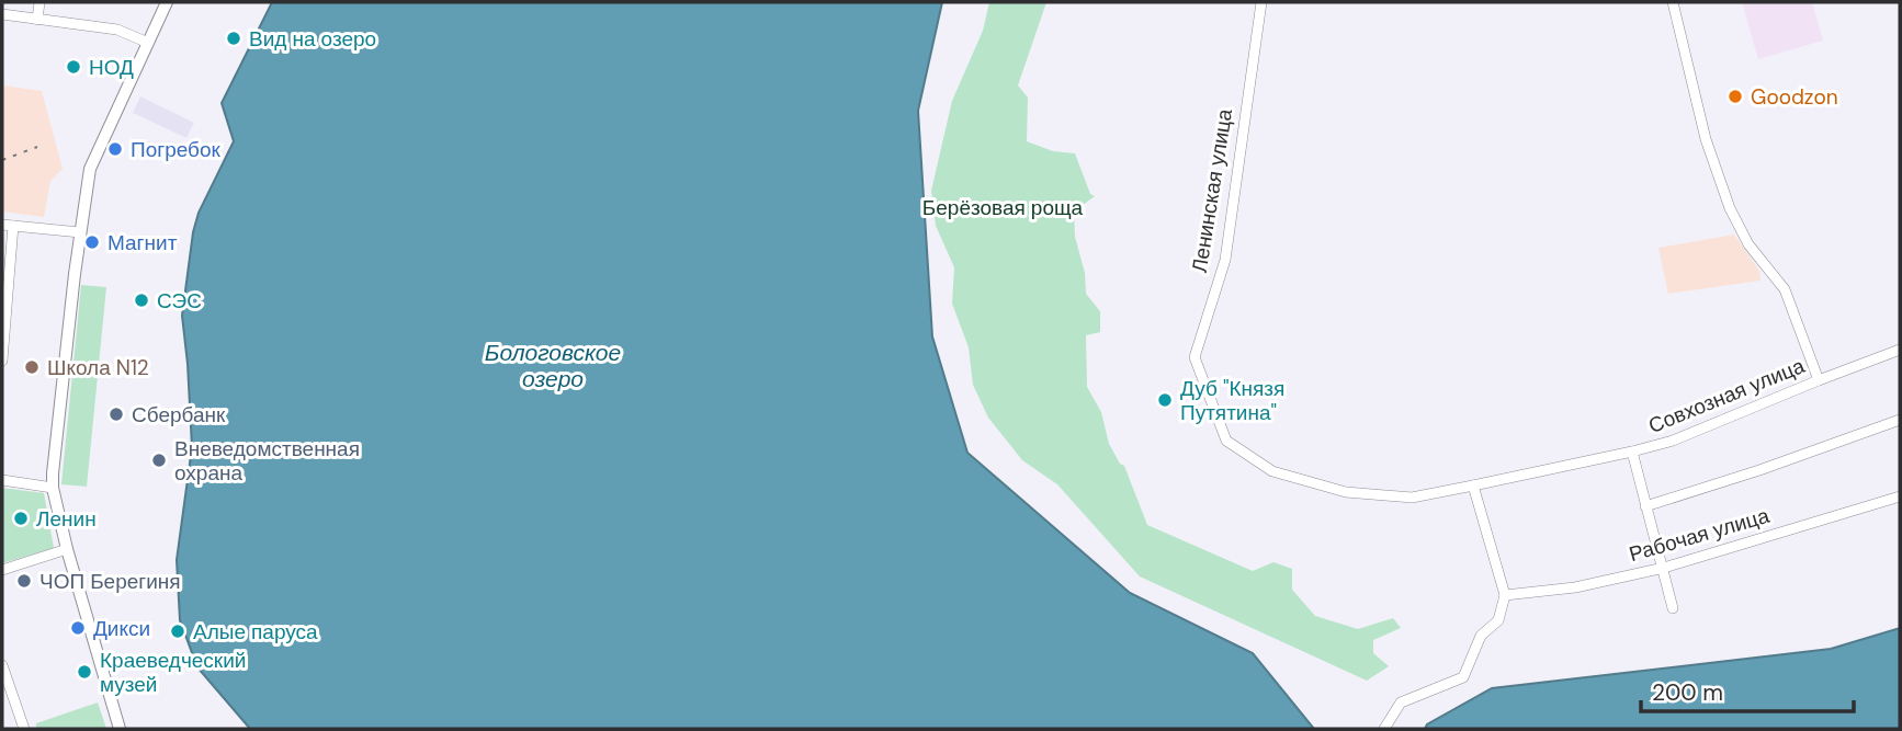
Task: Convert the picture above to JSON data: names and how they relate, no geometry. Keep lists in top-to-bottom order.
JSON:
{
  "streets": {
    "street": ["Ленинская улица", "Совхозная улица", "Рабочая улица"]
  },
  "crossings": [
    ["Ленинская улица", "Совхозная улица"]
  ],
  "water": ["Бологовское озеро"],
  "parks": ["Берёзовая роща"],
  "places": [
    "Вид на озеро",
    "НОД",
    "Goodzon",
    "Погребок",
    "Магнит",
    "СЭС",
    "Школа N12",
    "Дуб \"Князя Путятина\"",
    "Сбербанк",
    "Вневедомственная охрана",
    "Ленин",
    "ЧОП Берегиня",
    "Дикси",
    "Алые паруса",
    "Краеведческий музей"
  ],
  "scale_bar": "200 m"
}
